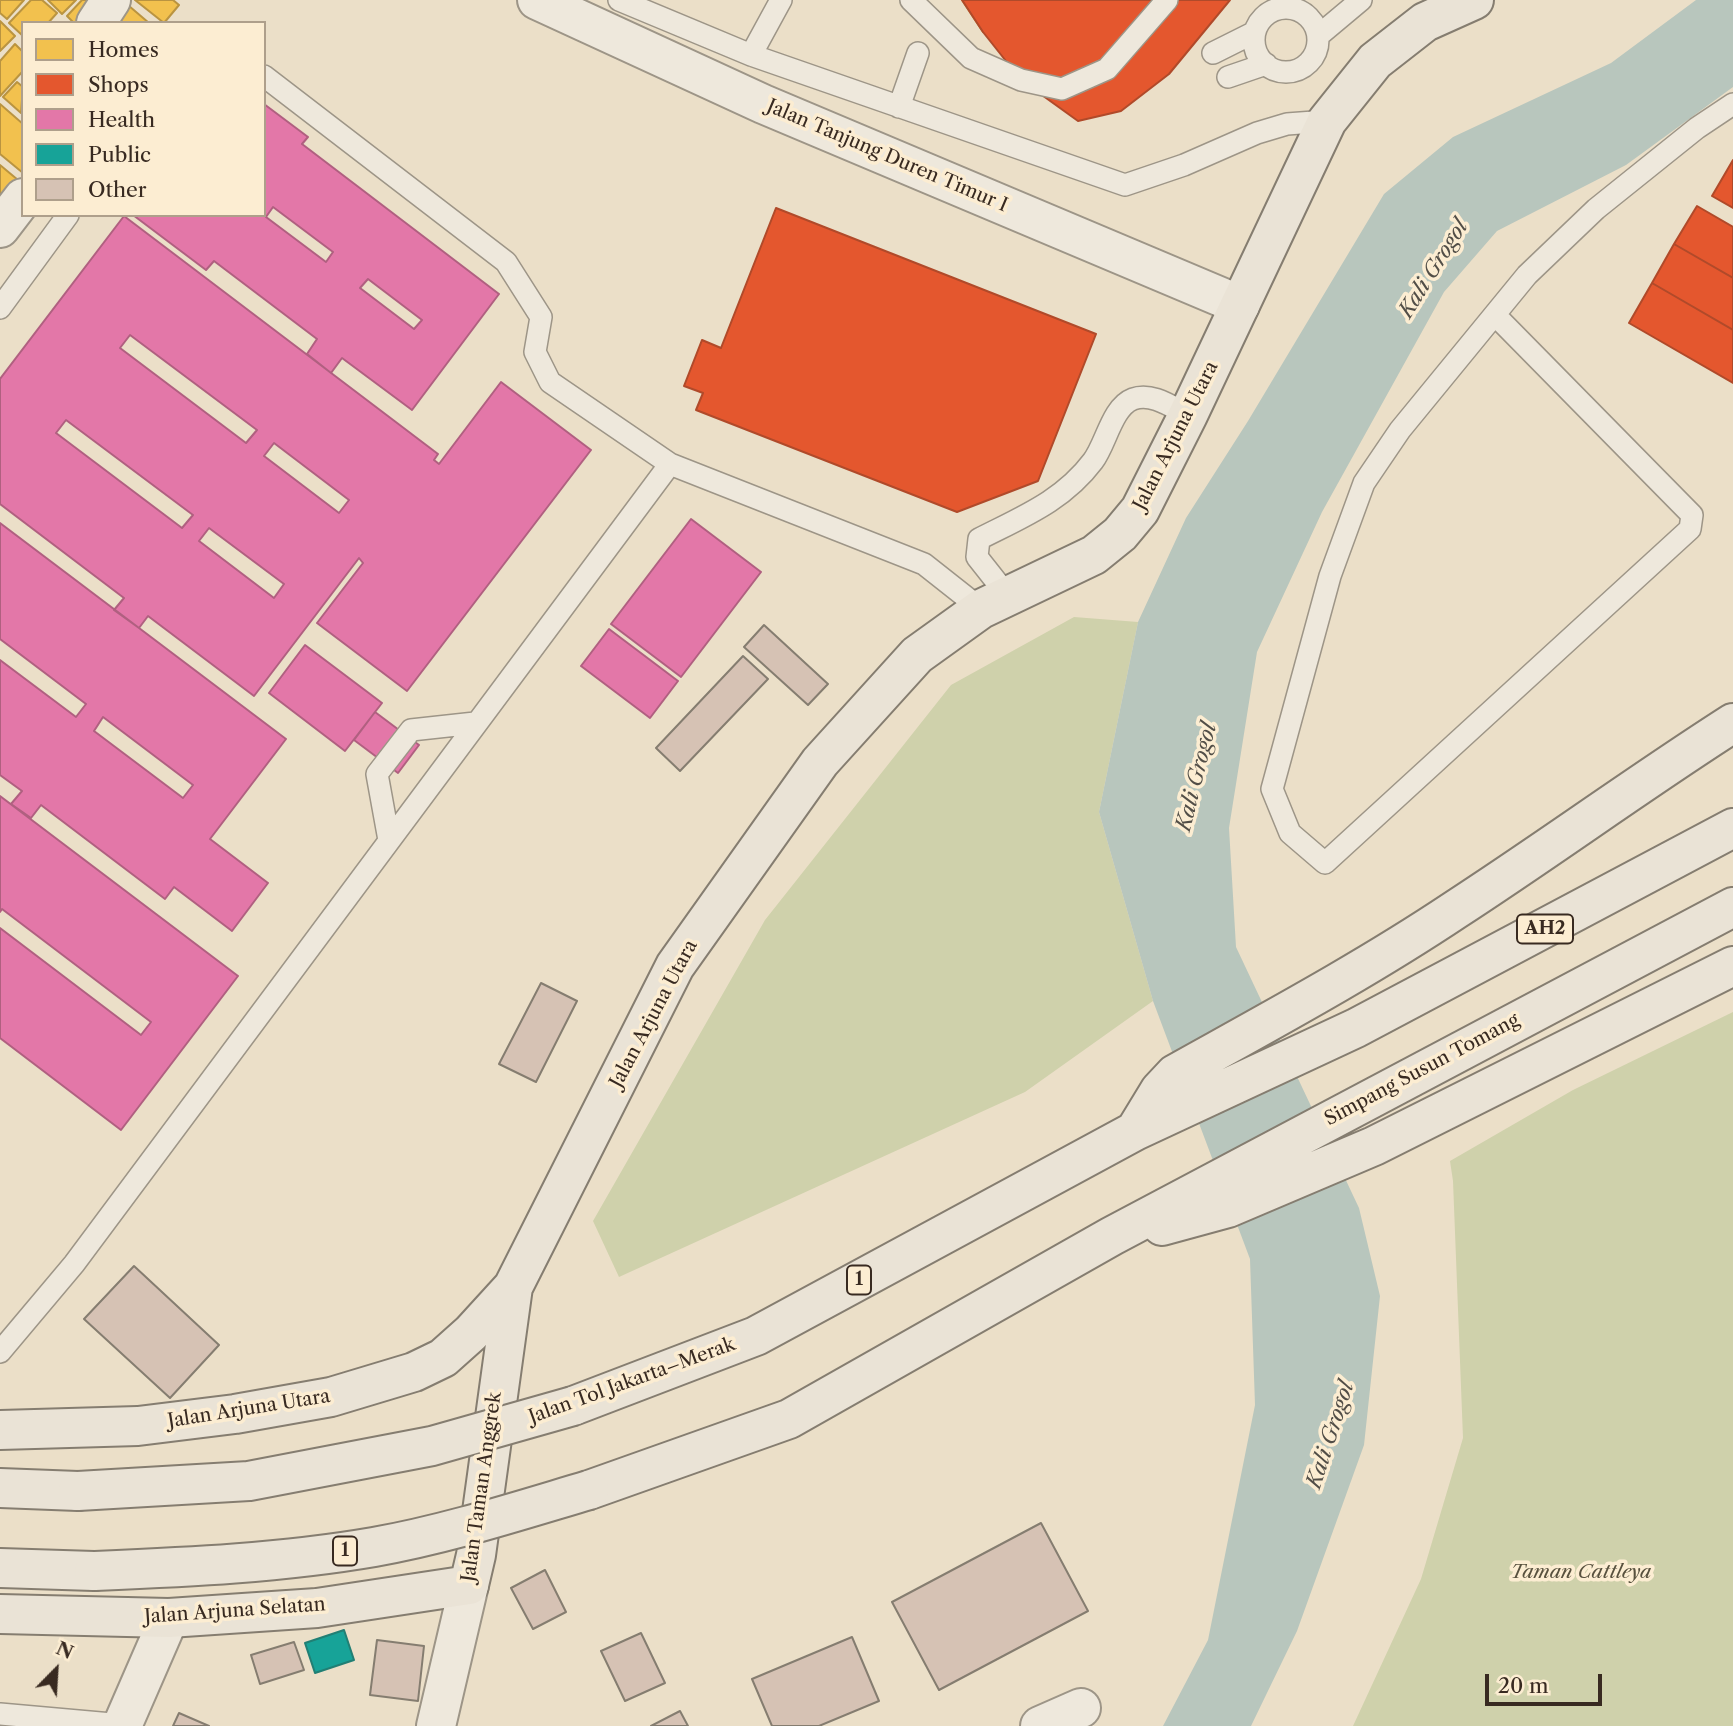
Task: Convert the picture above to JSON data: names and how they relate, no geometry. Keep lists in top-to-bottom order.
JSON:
{
  "streets": {
    "main road": [
      "Jalan Arjuna Utara",
      "AH2",
      "Simpang Susun Tomang",
      "1",
      "Jalan Tol Jakarta–Merak",
      "Jalan Taman Anggrek",
      "Jalan Arjuna Selatan"
    ],
    "street": ["Jalan Tanjung Duren Timur I"]
  },
  "crossings": [
    ["Jalan Tanjung Duren Timur I", "Jalan Arjuna Utara"],
    ["Jalan Arjuna Utara", "Jalan Taman Anggrek"],
    ["AH2", "Jalan Tol Jakarta–Merak"],
    ["Simpang Susun Tomang", "1"],
    ["Jalan Taman Anggrek", "Jalan Arjuna Selatan"]
  ],
  "water": ["Kali Grogol"],
  "parks": ["Taman Cattleya"],
  "legend": [
    "Homes",
    "Shops",
    "Health",
    "Public",
    "Other"
  ],
  "scale_bar": "20 m",
  "north": "top right"
}
